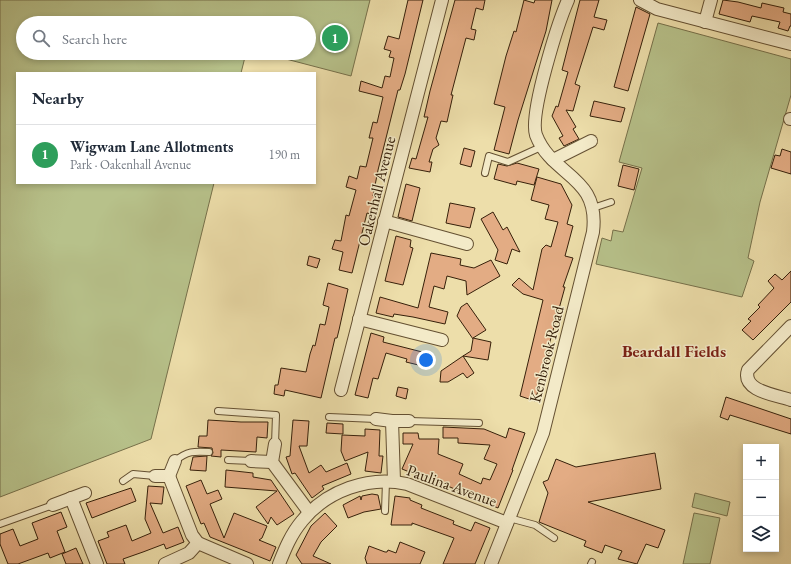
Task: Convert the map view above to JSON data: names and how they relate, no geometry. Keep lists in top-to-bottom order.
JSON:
{
  "streets": {
    "street": ["Oakenhall Avenue", "Kenbrook Road", "Paulina Avenue"]
  },
  "crossings": [
    ["Kenbrook Road", "Paulina Avenue"]
  ],
  "districts": ["Beardall Fields"],
  "page": {
    "search": "Search here",
    "pins": "1",
    "heading": "Nearby",
    "list": [
      {
        "mark": "1",
        "name": "Wigwam Lane Allotments",
        "note": "Park · Oakenhall Avenue",
        "value": "190 m"
      }
    ],
    "map_buttons": ["+", "−"]
  }
}
